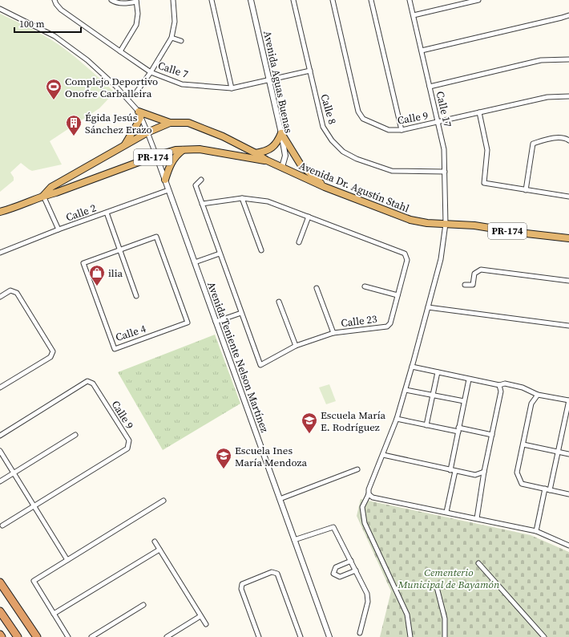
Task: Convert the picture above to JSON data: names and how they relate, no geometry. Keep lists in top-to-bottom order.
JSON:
{
  "streets": {
    "highway": ["PR-174", "Avenida Dr. Agustín Stahl"],
    "street": [
      "Calle 7",
      "Avenida Aguas Buenas",
      "Calle 8",
      "Calle 17",
      "Calle 9",
      "Calle 2",
      "Calle 23",
      "Calle 4",
      "Avenida Teniente Nelson Martínez"
    ]
  },
  "crossings": [
    ["Calle 7", "Avenida Aguas Buenas"],
    ["Calle 7", "Calle 8"],
    ["Avenida Aguas Buenas", "Avenida Dr. Agustín Stahl"],
    ["Calle 8", "Calle 17"],
    ["Calle 17", "Calle 9"],
    ["Calle 17", "Avenida Dr. Agustín Stahl"],
    ["Avenida Dr. Agustín Stahl", "Avenida Teniente Nelson Martínez"],
    ["Calle 2", "Avenida Teniente Nelson Martínez"]
  ],
  "parks": ["Cementerio Municipal de Bayamón"],
  "places": {
    "sports": ["Complejo Deportivo Onofre Carballeira"],
    "building": ["Égida Jesús Sánchez Erazo"],
    "shop": ["ilia"],
    "school or university": ["Escuela María E. Rodríguez", "Escuela Ines María Mendoza"]
  },
  "scale_bar": "100 m"
}
